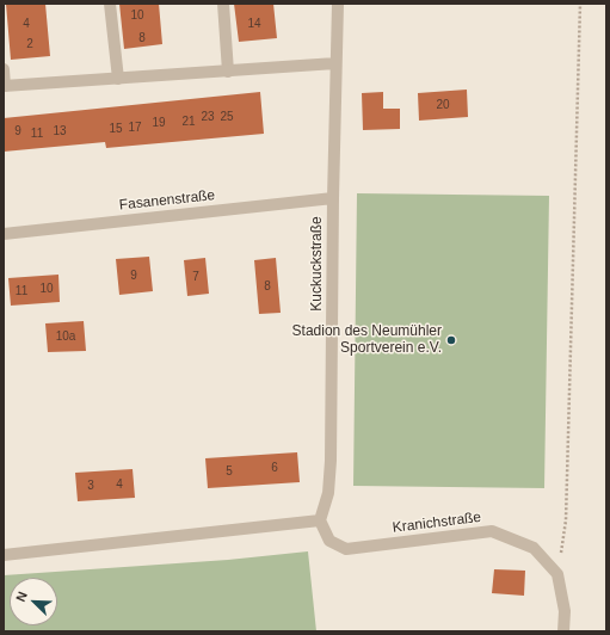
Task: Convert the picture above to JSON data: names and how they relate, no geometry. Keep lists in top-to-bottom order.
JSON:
{
  "streets": {
    "street": ["Fasanenstraße", "Kuckuckstraße", "Kranichstraße"]
  },
  "crossings": [
    ["Fasanenstraße", "Kuckuckstraße"],
    ["Kuckuckstraße", "Kranichstraße"]
  ],
  "places": ["Stadion des Neumühler Sportverein e.V."],
  "house_numbers": [
    "10",
    "4",
    "14",
    "8",
    "2",
    "20",
    "23",
    "25",
    "21",
    "19",
    "17",
    "15",
    "9",
    "13",
    "11",
    "9",
    "7",
    "8",
    "10",
    "11",
    "10a",
    "6",
    "5",
    "4",
    "3"
  ],
  "north": "top left"
}
